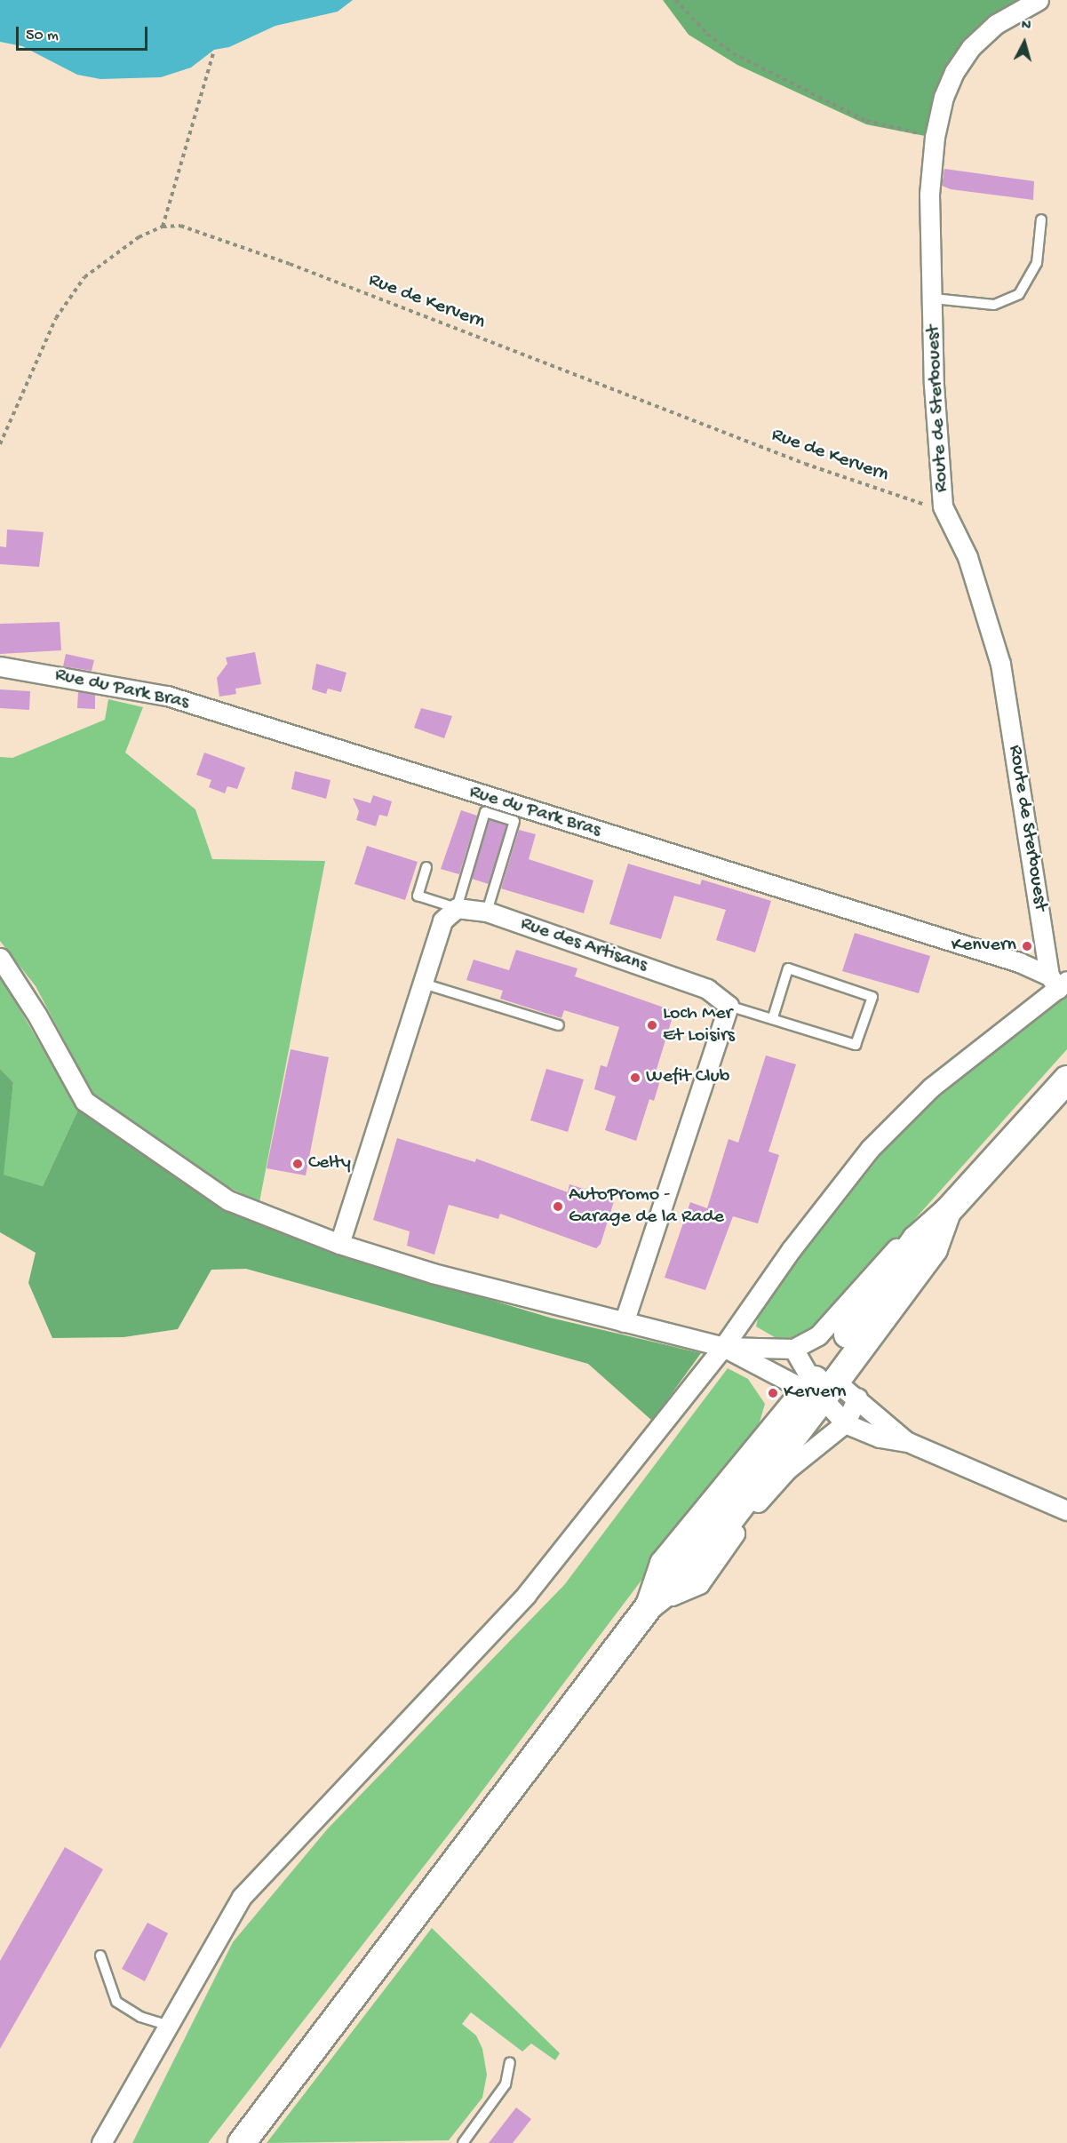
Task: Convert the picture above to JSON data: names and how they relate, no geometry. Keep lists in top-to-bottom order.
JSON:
{
  "streets": {
    "street": ["Route de Sterbouest", "Rue du Park Bras", "Rue des Artisans"],
    "path": ["Rue de Kervern"]
  },
  "crossings": [
    ["Rue de Kervern", "Route de Sterbouest"],
    ["Route de Sterbouest", "Rue du Park Bras"]
  ],
  "places": [
    "Kenvern",
    "Loch Mer Et Loisirs",
    "Wefit Club",
    "Celty",
    "AutoPromo - Garage de la Rade",
    "Kervern"
  ],
  "scale_bar": "50 m",
  "north": "top"
}
